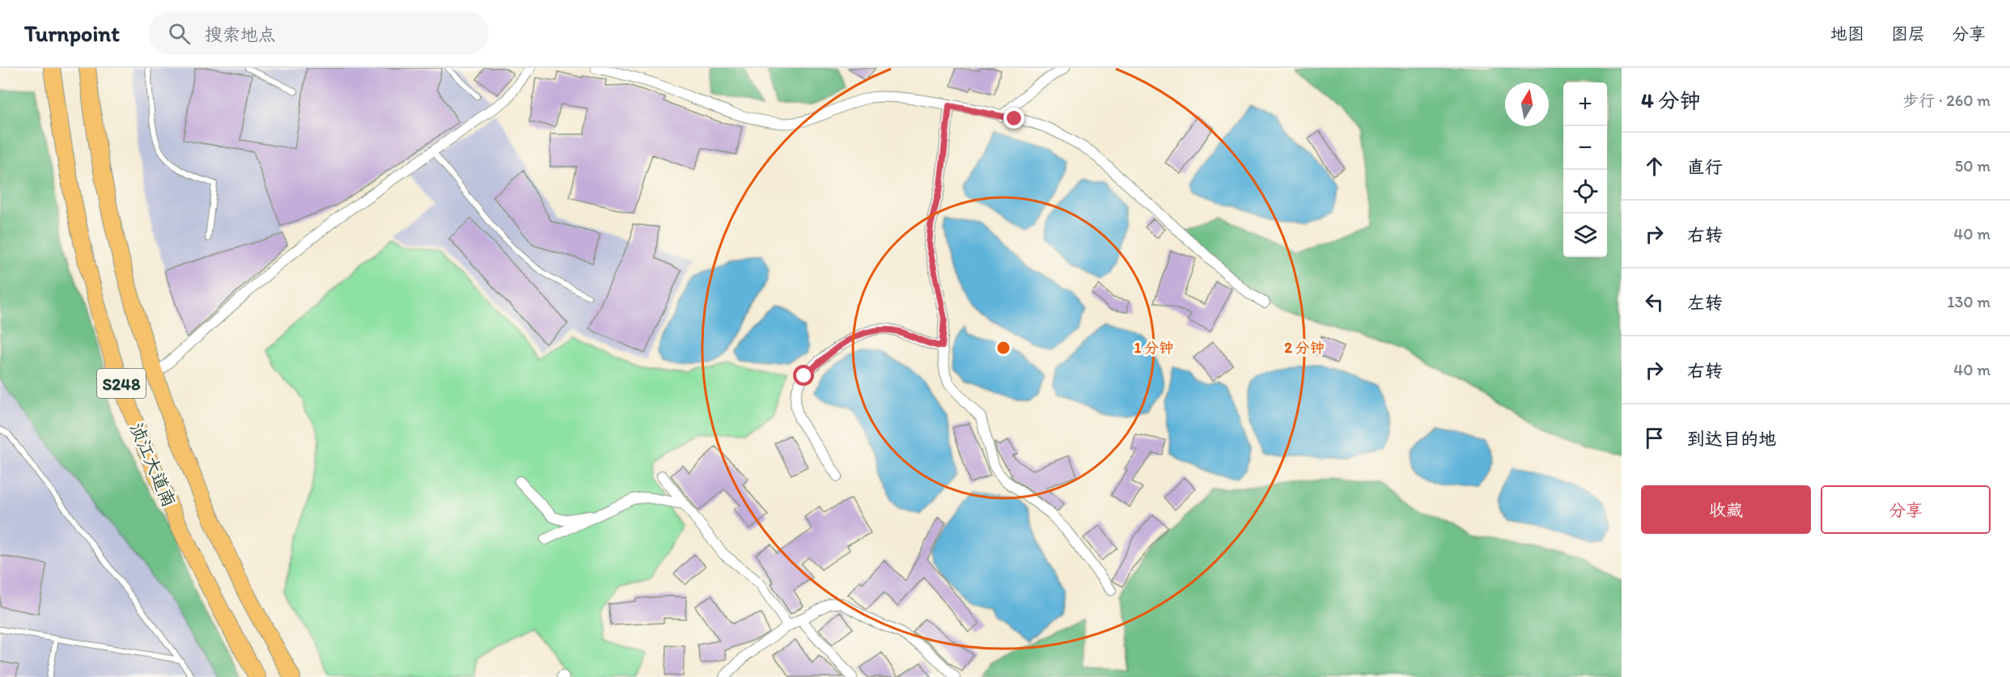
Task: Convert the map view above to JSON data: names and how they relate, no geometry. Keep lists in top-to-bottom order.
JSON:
{
  "streets": {
    "main road": ["S248", "浈江大道南"]
  },
  "north": "top",
  "page": {
    "header": "Turnpoint",
    "search": "搜索地点",
    "nav": ["地图", "图层", "分享"],
    "heading": ["4 分钟", "步行 · 260 m"],
    "map_buttons": ["+", "−"],
    "list": [
      ["直行", "50 m"],
      ["右转", "40 m"],
      ["左转", "130 m"],
      ["右转", "40 m"],
      "到达目的地"
    ],
    "buttons": ["收藏", "分享"]
  },
  "rings": ["1 分钟", "2 分钟"]
}
